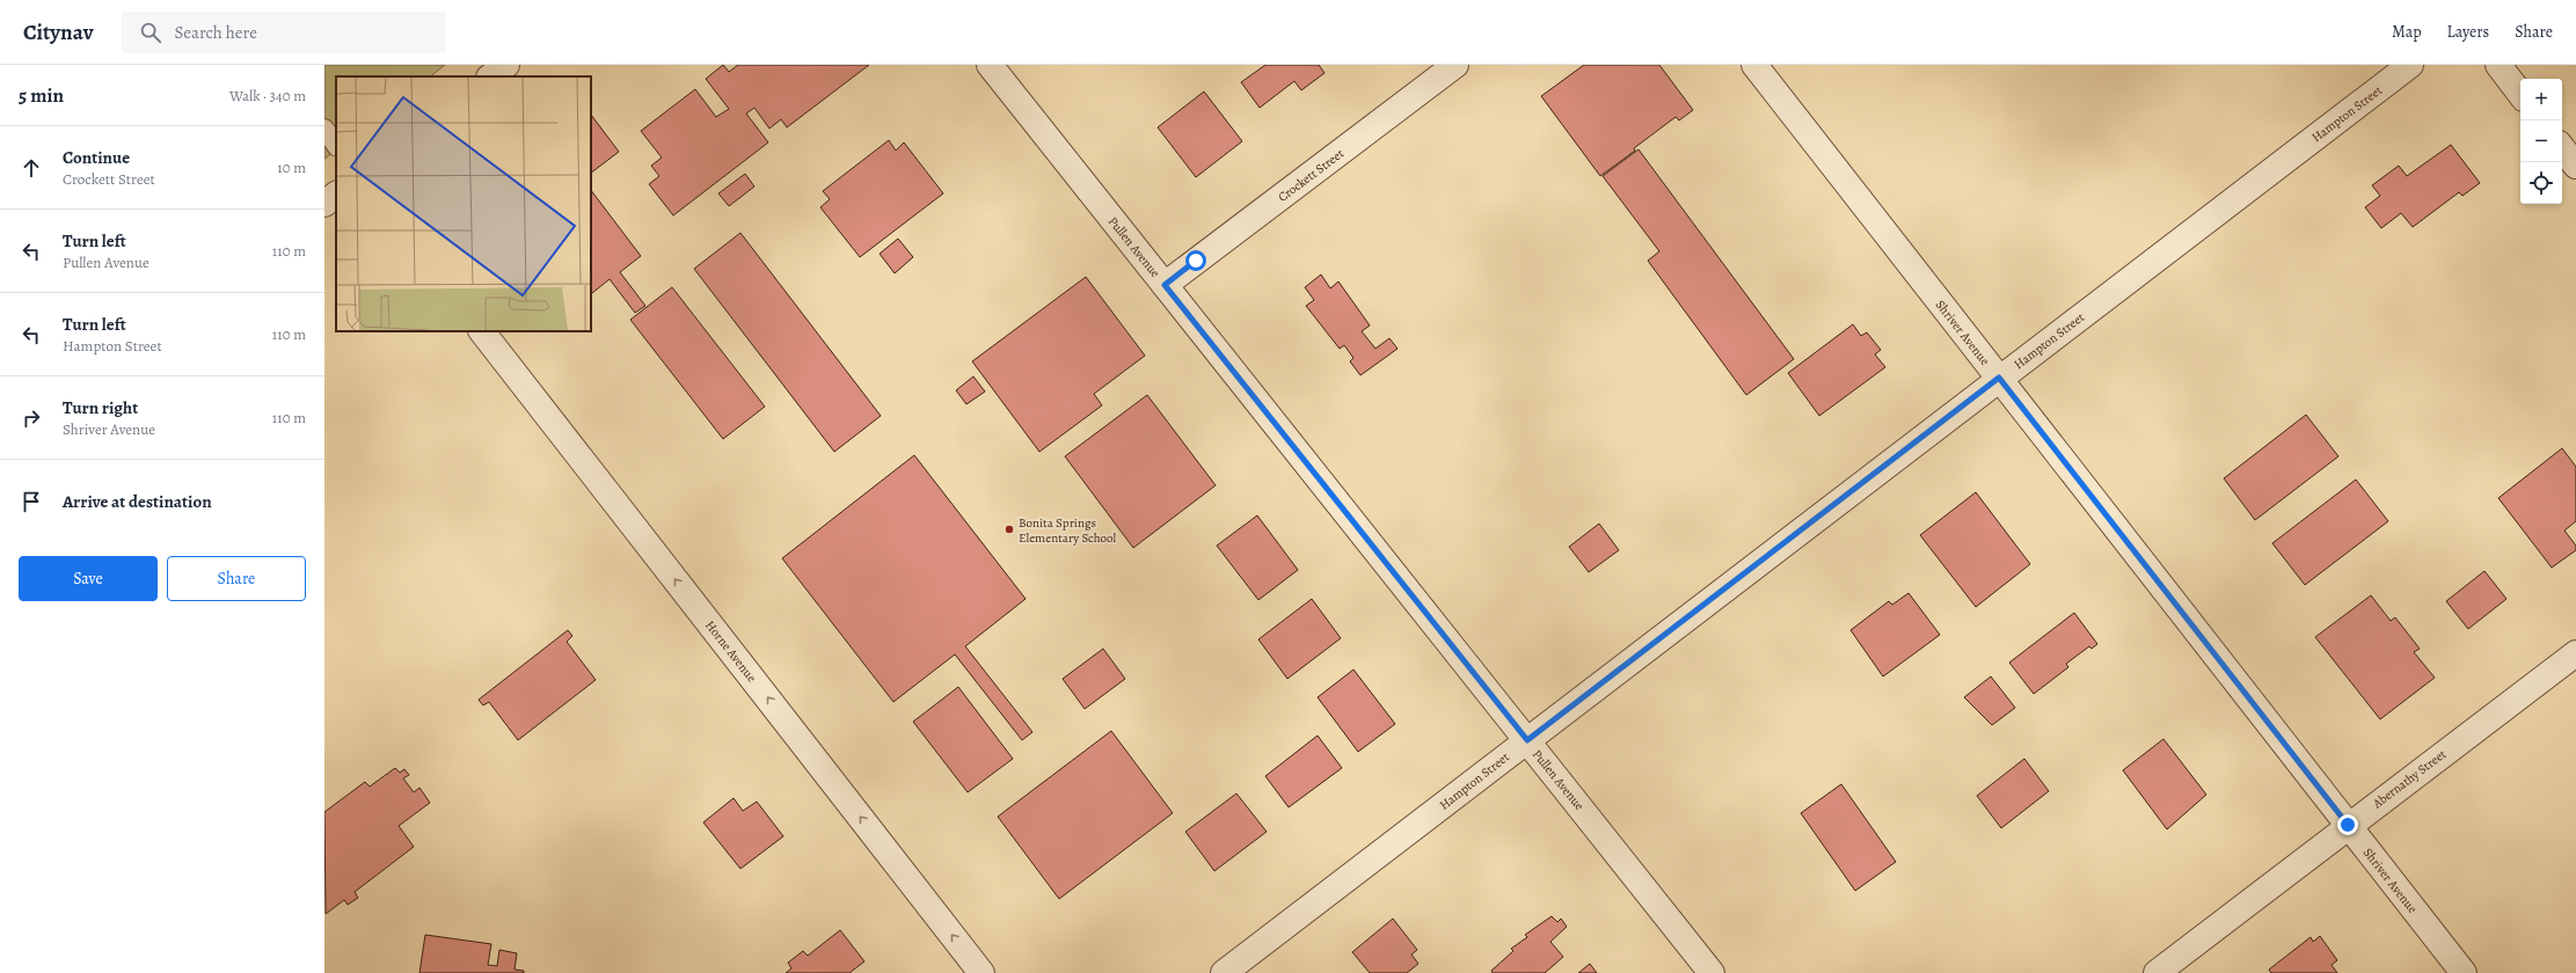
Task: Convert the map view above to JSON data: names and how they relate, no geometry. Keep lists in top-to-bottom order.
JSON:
{
  "streets": {
    "street": [
      "Hampton Street",
      "Crockett Street",
      "Pullen Avenue",
      "Shriver Avenue",
      "Horne Avenue",
      "Abernathy Street"
    ]
  },
  "crossings": [
    ["Hampton Street", "Pullen Avenue"],
    ["Hampton Street", "Shriver Avenue"],
    ["Crockett Street", "Pullen Avenue"],
    ["Shriver Avenue", "Abernathy Street"]
  ],
  "one_way": ["Horne Avenue"],
  "places": ["Bonita Springs Elementary School"],
  "page": {
    "header": "Citynav",
    "search": "Search here",
    "nav": ["Map", "Layers", "Share"],
    "heading": ["5 min", "Walk · 340 m"],
    "map_buttons": ["+", "−"],
    "list": [
      ["Continue", "Crockett Street", "10 m"],
      ["Turn left", "Pullen Avenue", "110 m"],
      ["Turn left", "Hampton Street", "110 m"],
      ["Turn right", "Shriver Avenue", "110 m"],
      "Arrive at destination"
    ],
    "buttons": ["Save", "Share"]
  }
}
